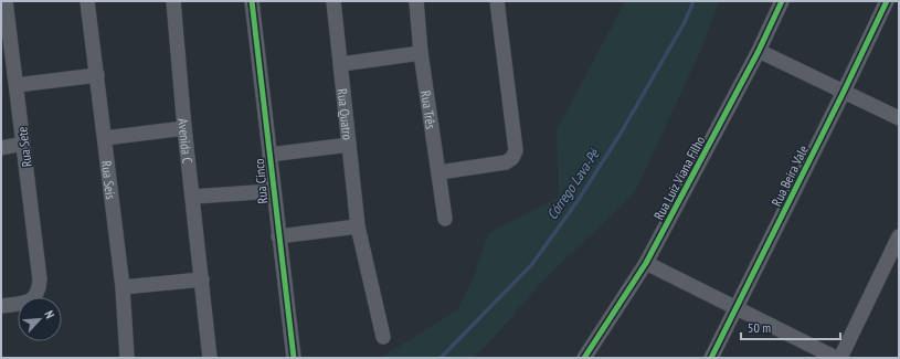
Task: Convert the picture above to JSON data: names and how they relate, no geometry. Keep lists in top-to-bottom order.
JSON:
{
  "streets": {
    "street": [
      "Rua Três",
      "Rua Quatro",
      "Avenida C",
      "Rua Sete",
      "Rua Beira Vale",
      "Rua Luiz Viana Filho",
      "Rua Seis",
      "Rua Cinco"
    ]
  },
  "water": ["Córrego Lava-Pé"],
  "scale_bar": "50 m",
  "north": "top right"
}
